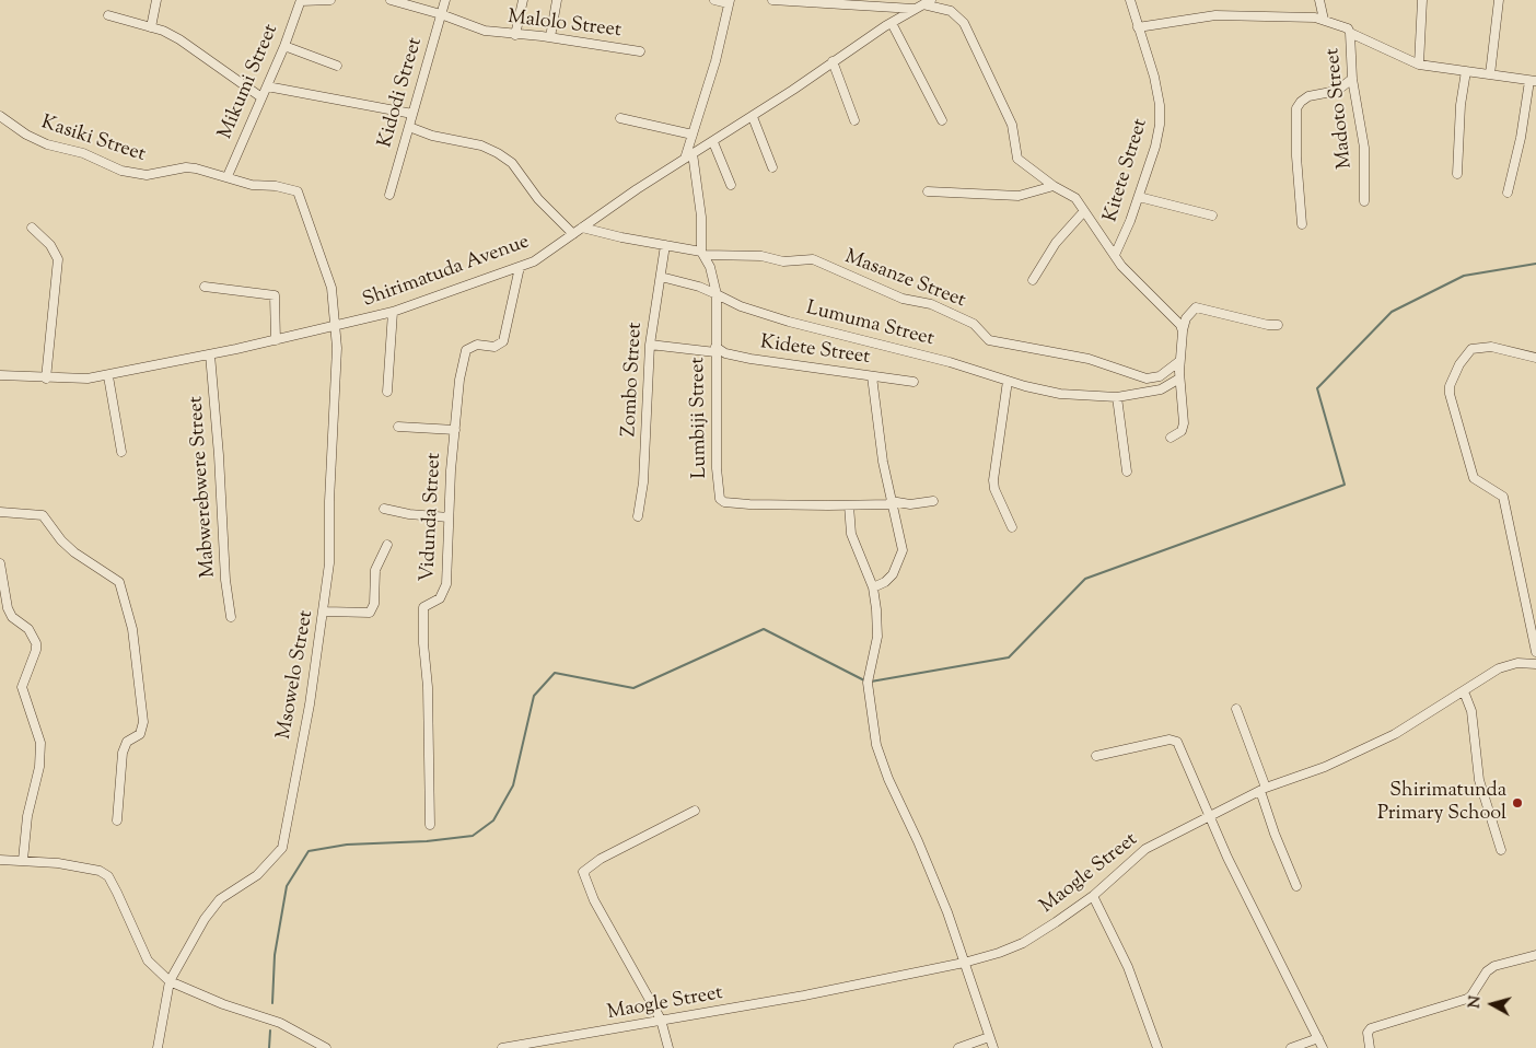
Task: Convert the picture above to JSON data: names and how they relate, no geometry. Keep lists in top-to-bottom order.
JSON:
{
  "streets": {
    "street": [
      "Malolo Street",
      "Mikumi Street",
      "Kidodi Street",
      "Madoto Street",
      "Kasiki Street",
      "Kitete Street",
      "Shirimatuda Avenue",
      "Masanze Street",
      "Lumuma Street",
      "Kidete Street",
      "Zombo Street",
      "Lumbiji Street",
      "Mabwerebwere Street",
      "Vidunda Street",
      "Msowelo Street",
      "Maogle Street"
    ]
  },
  "crossings": [
    ["Malolo Street", "Kidodi Street"],
    ["Mikumi Street", "Kasiki Street"],
    ["Madoto Street", "Kitete Street"],
    ["Kasiki Street", "Shirimatuda Avenue"],
    ["Kasiki Street", "Msowelo Street"],
    ["Shirimatuda Avenue", "Mabwerebwere Street"],
    ["Shirimatuda Avenue", "Vidunda Street"],
    ["Shirimatuda Avenue", "Msowelo Street"],
    ["Lumuma Street", "Zombo Street"],
    ["Lumuma Street", "Lumbiji Street"],
    ["Kidete Street", "Zombo Street"],
    ["Kidete Street", "Lumbiji Street"]
  ],
  "places": ["Shirimatunda Primary School"],
  "north": "left"
}
